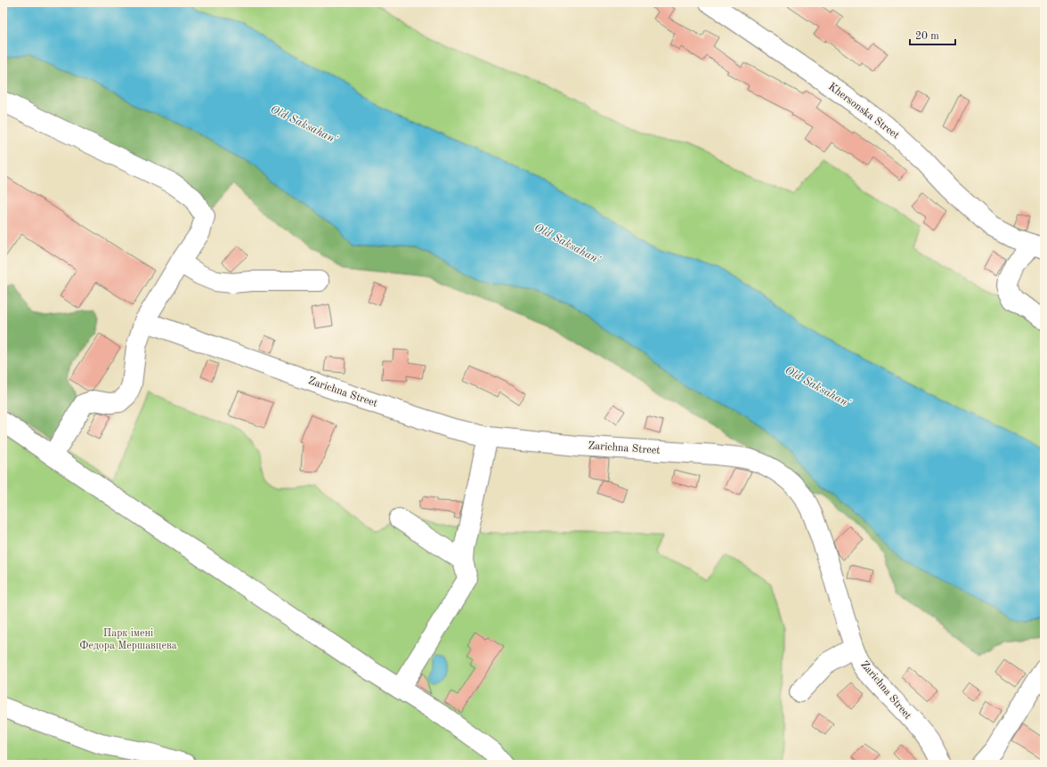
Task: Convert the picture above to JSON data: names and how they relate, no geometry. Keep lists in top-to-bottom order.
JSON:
{
  "streets": {
    "street": ["Khersonska Street", "Zarichna Street"]
  },
  "water": ["Old Saksahan'"],
  "parks": ["Парк імені Федора Мершавцева"],
  "scale_bar": "20 m"
}
